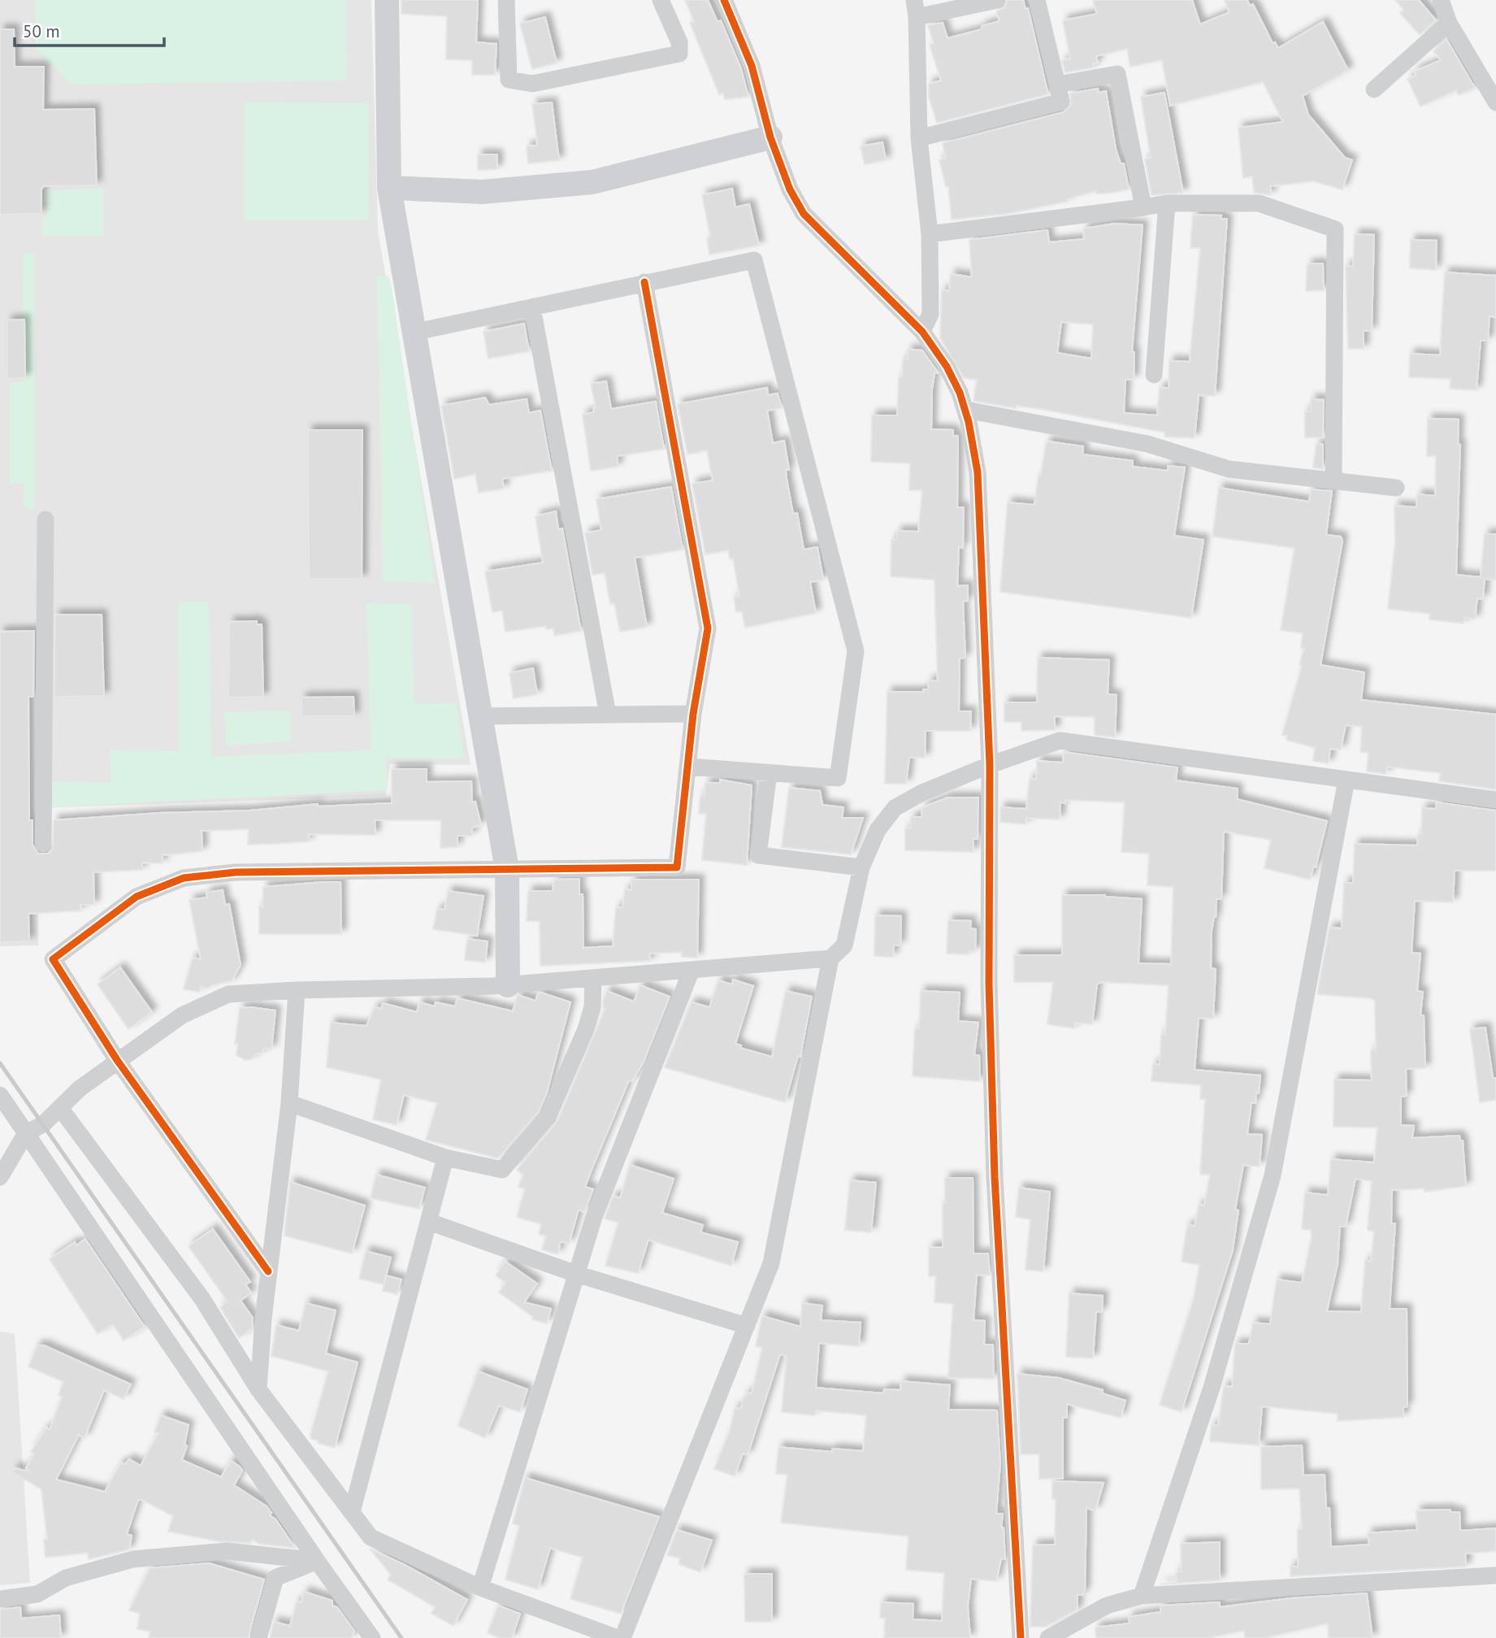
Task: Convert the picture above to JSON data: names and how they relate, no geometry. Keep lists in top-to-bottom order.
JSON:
{
  "scale_bar": "50 m"
}
